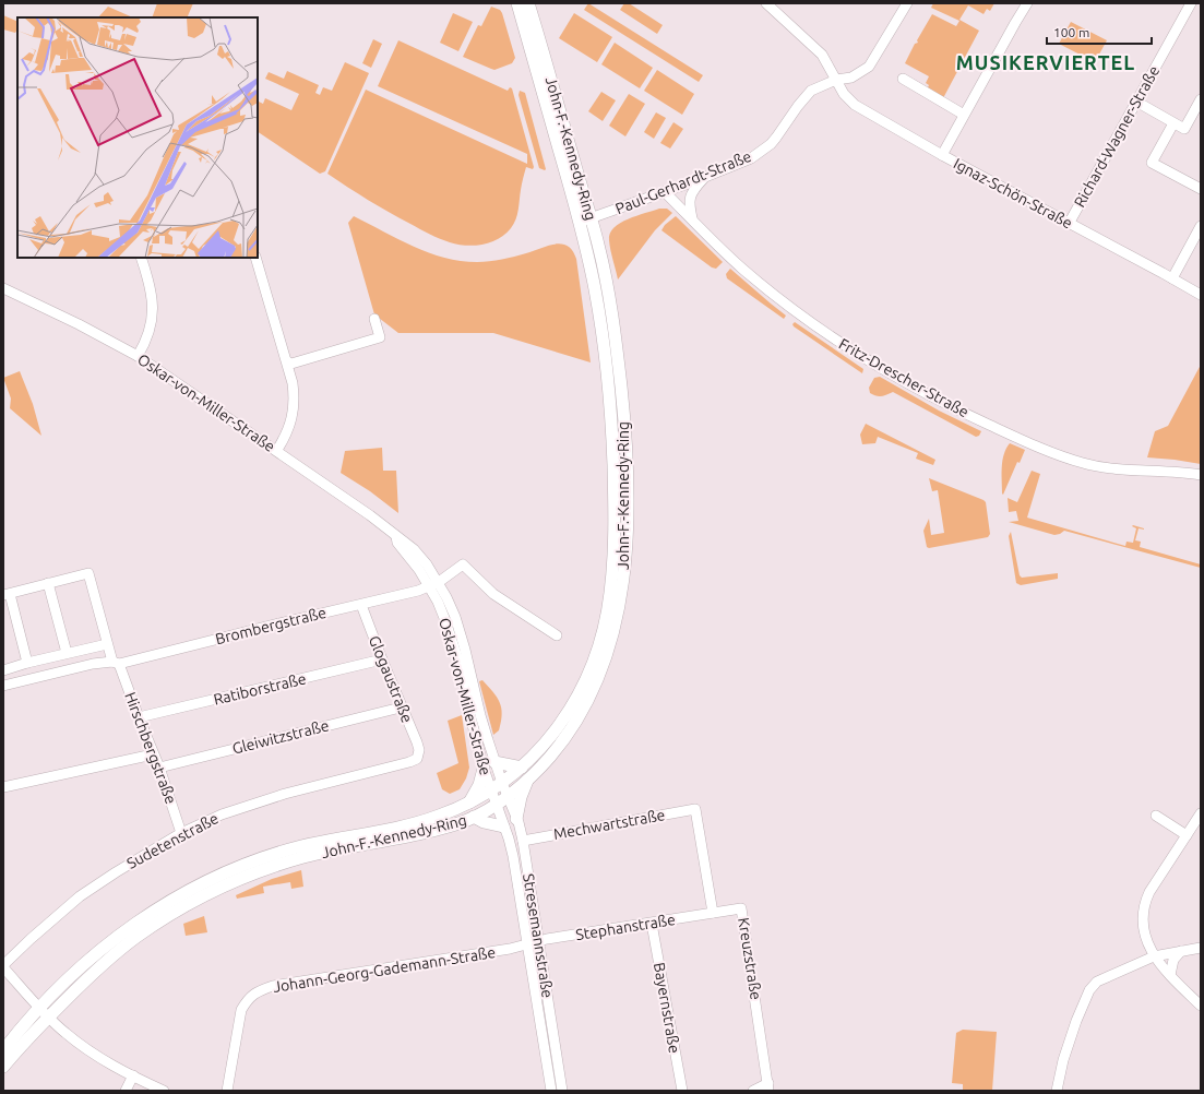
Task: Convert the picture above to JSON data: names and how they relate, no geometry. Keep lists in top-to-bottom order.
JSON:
{
  "streets": {
    "main road": ["John-F.-Kennedy-Ring"],
    "street": [
      "Richard-Wagner-Straße",
      "Paul-Gerhardt-Straße",
      "Ignaz-Schön-Straße",
      "Fritz-Drescher-Straße",
      "Oskar-von-Miller-Straße",
      "Brombergstraße",
      "Glogaustraße",
      "Ratiborstraße",
      "Gleiwitzstraße",
      "Hirschbergstraße",
      "Mechwartstraße",
      "Sudetenstraße",
      "Stephanstraße",
      "Stresemannstraße",
      "Kreuzstraße",
      "Johann-Georg-Gademann-Straße",
      "Bayernstraße"
    ]
  },
  "crossings": [
    ["Richard-Wagner-Straße", "Ignaz-Schön-Straße"],
    ["John-F.-Kennedy-Ring", "Paul-Gerhardt-Straße"],
    ["John-F.-Kennedy-Ring", "Oskar-von-Miller-Straße"],
    ["John-F.-Kennedy-Ring", "Stresemannstraße"],
    ["Paul-Gerhardt-Straße", "Ignaz-Schön-Straße"],
    ["Paul-Gerhardt-Straße", "Fritz-Drescher-Straße"],
    ["Oskar-von-Miller-Straße", "Brombergstraße"],
    ["Oskar-von-Miller-Straße", "Stresemannstraße"],
    ["Brombergstraße", "Glogaustraße"],
    ["Brombergstraße", "Hirschbergstraße"],
    ["Glogaustraße", "Ratiborstraße"],
    ["Glogaustraße", "Gleiwitzstraße"],
    ["Glogaustraße", "Sudetenstraße"],
    ["Ratiborstraße", "Hirschbergstraße"],
    ["Gleiwitzstraße", "Hirschbergstraße"],
    ["Hirschbergstraße", "Sudetenstraße"],
    ["Mechwartstraße", "Stresemannstraße"],
    ["Mechwartstraße", "Kreuzstraße"],
    ["Stephanstraße", "Stresemannstraße"],
    ["Stephanstraße", "Kreuzstraße"],
    ["Stephanstraße", "Johann-Georg-Gademann-Straße"],
    ["Stephanstraße", "Bayernstraße"],
    ["Stresemannstraße", "Johann-Georg-Gademann-Straße"]
  ],
  "districts": ["MUSIKERVIERTEL"],
  "scale_bar": "100 m"
}
